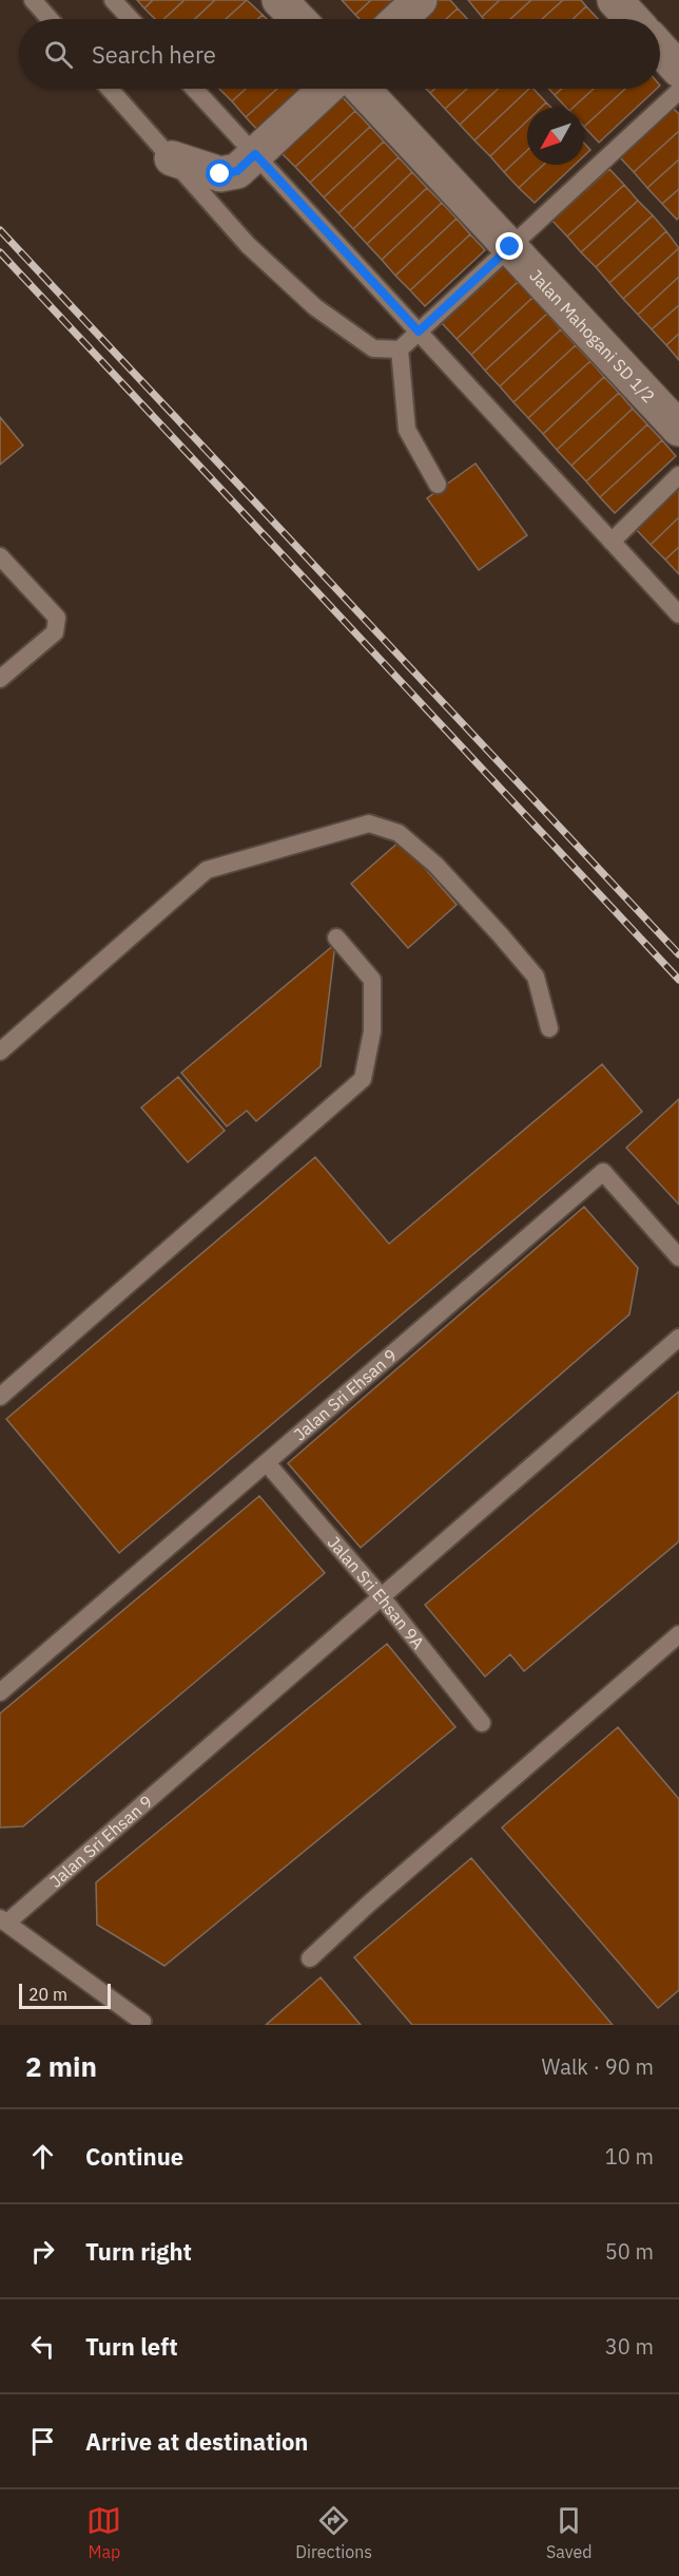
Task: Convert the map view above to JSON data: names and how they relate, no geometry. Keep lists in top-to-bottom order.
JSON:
{
  "streets": {
    "street": ["Jalan Mahogani SD 1/2"],
    "lane": ["Jalan Sri Ehsan 9", "Jalan Sri Ehsan 9A"]
  },
  "crossings": [
    ["Jalan Sri Ehsan 9", "Jalan Sri Ehsan 9A"]
  ],
  "scale_bar": "20 m",
  "north": "bottom left",
  "page": {
    "search": "Search here",
    "scale": "20 m",
    "heading": ["2 min", "Walk · 90 m"],
    "list": [
      ["Continue", "10 m"],
      ["Turn right", "50 m"],
      ["Turn left", "30 m"],
      "Arrive at destination"
    ],
    "nav": ["Map", "Directions", "Saved"]
  }
}
